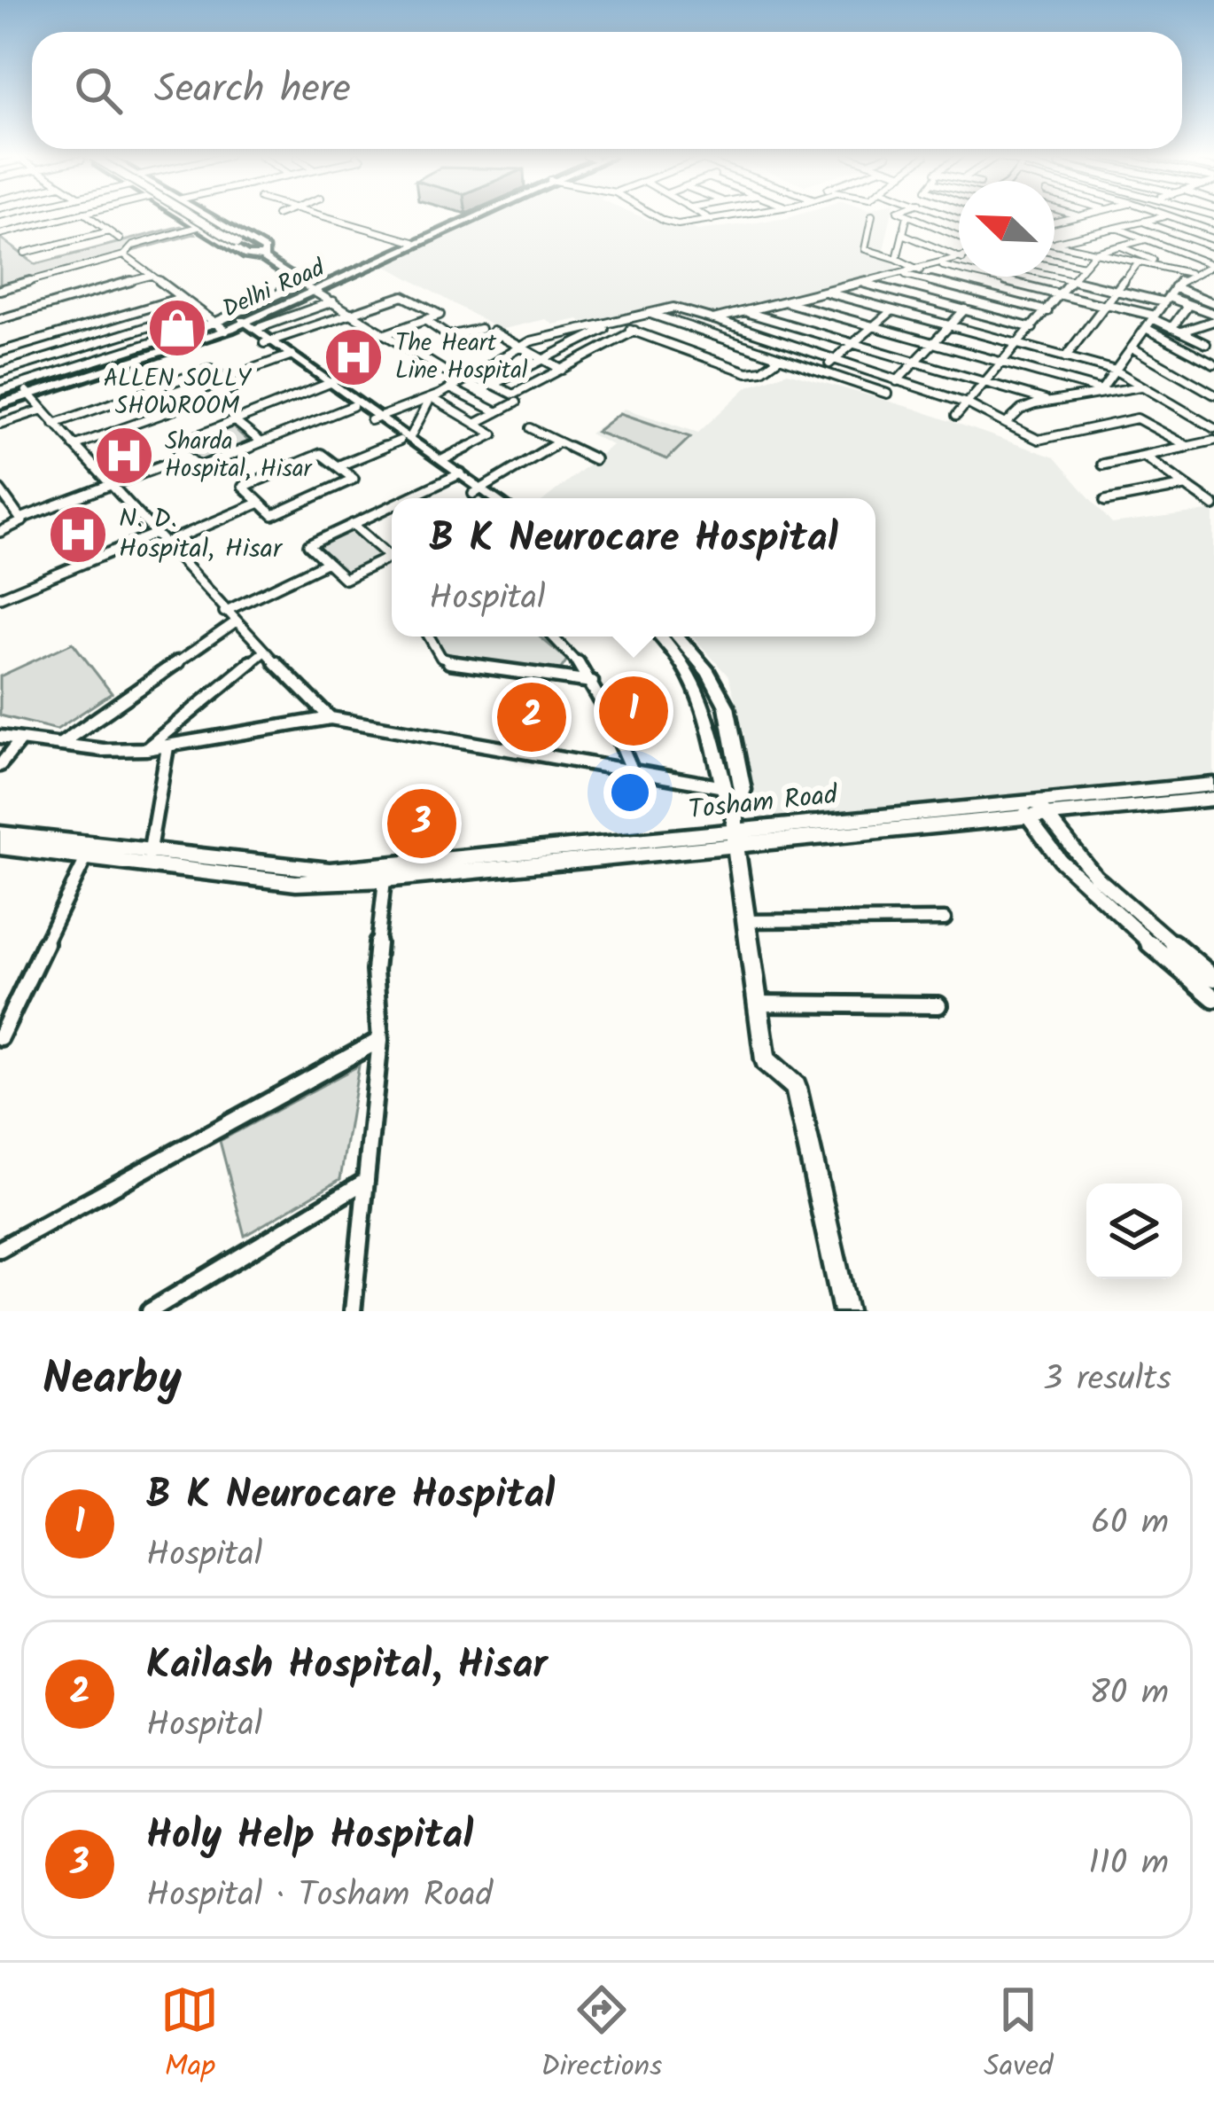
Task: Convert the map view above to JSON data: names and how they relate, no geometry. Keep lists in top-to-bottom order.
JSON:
{
  "streets": {
    "main road": ["Delhi Road", "Tosham Road"]
  },
  "places": {
    "shop": ["ALLEN SOLLY SHOWROOM"],
    "hospital": ["The Heart Line Hospital", "Sharda Hospital, Hisar", "N. D. Hospital, Hisar"]
  },
  "north": "top left",
  "page": {
    "search": "Search here",
    "popup": ["B K Neurocare Hospital", "Hospital"],
    "pins": ["1", "2", "3"],
    "heading": ["Nearby", "3 results"],
    "list": [
      {
        "mark": "1",
        "name": "B K Neurocare Hospital",
        "note": "Hospital",
        "value": "60 m"
      },
      {
        "mark": "2",
        "name": "Kailash Hospital, Hisar",
        "note": "Hospital",
        "value": "80 m"
      },
      {
        "mark": "3",
        "name": "Holy Help Hospital",
        "note": "Hospital · Tosham Road",
        "value": "110 m"
      }
    ],
    "nav": ["Map", "Directions", "Saved"]
  }
}
